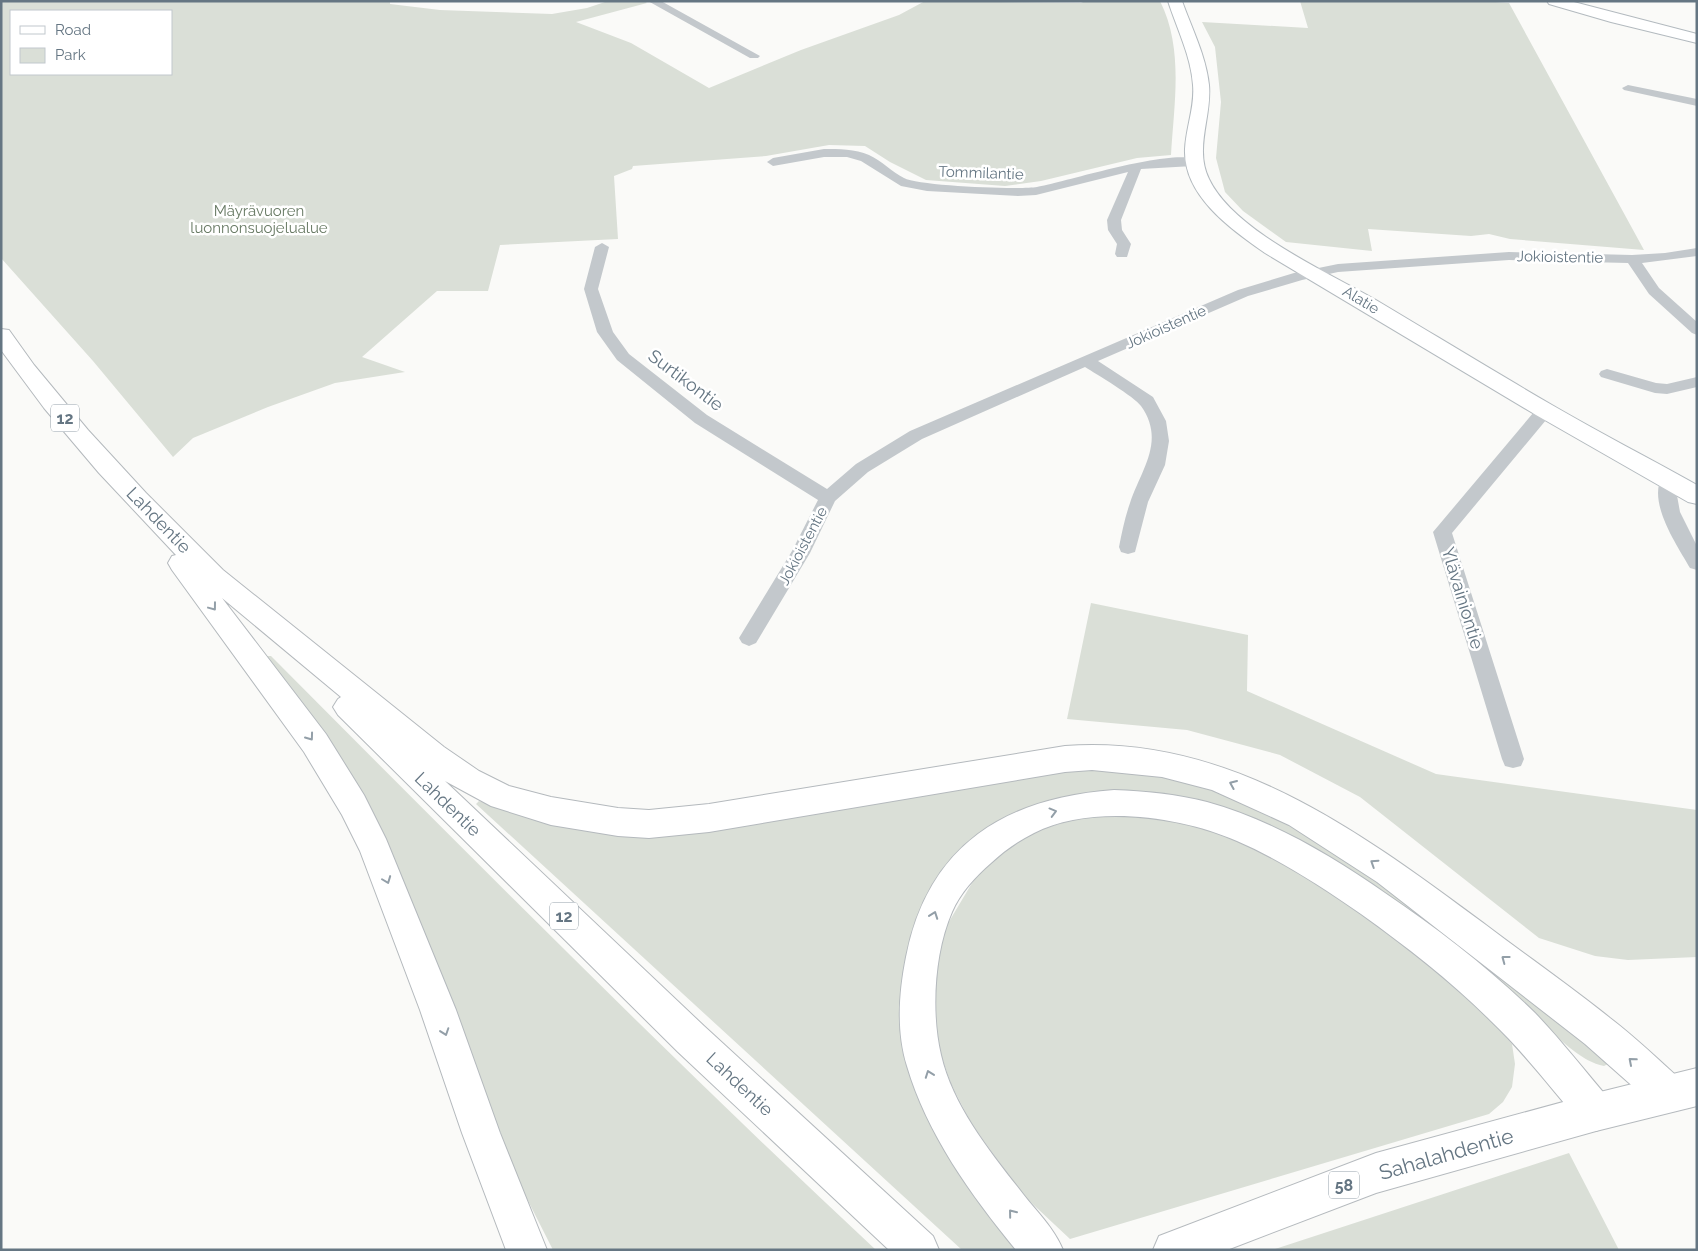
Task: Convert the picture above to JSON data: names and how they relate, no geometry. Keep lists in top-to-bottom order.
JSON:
{
  "streets": {
    "main road": [
      "Alatie",
      "12",
      "Lahdentie",
      "Sahalahdentie",
      "58"
    ],
    "street": [
      "Tommilantie",
      "Jokioistentie",
      "Surtikontie",
      "Ylävainiontie"
    ]
  },
  "crossings": [
    ["Tommilantie", "Alatie"],
    ["Jokioistentie", "Alatie"],
    ["Jokioistentie", "Surtikontie"],
    ["Alatie", "Ylävainiontie"]
  ],
  "parks": ["Mäyrävuoren luonnonsuojelualue"],
  "legend": ["Road", "Park"]
}
